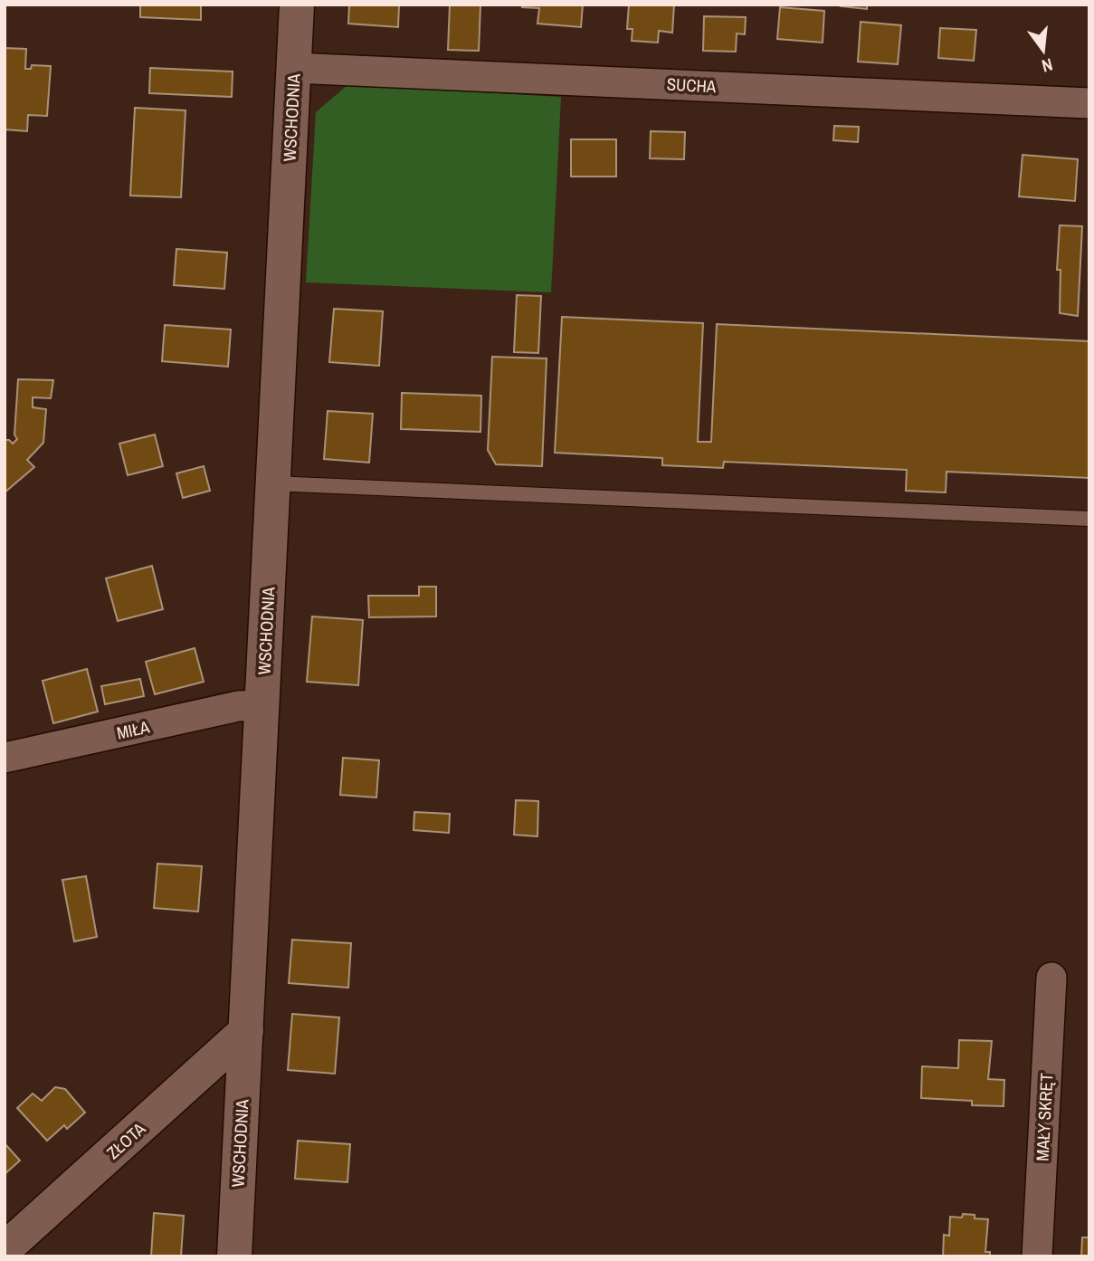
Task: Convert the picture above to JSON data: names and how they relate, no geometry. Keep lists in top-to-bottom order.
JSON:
{
  "streets": {
    "street": [
      "SUCHA",
      "WSCHODNIA",
      "MIŁA",
      "MAŁY SKRĘT",
      "ZŁOTA"
    ]
  },
  "crossings": [
    ["SUCHA", "WSCHODNIA"],
    ["WSCHODNIA", "MIŁA"],
    ["WSCHODNIA", "ZŁOTA"]
  ],
  "north": "bottom"
}
